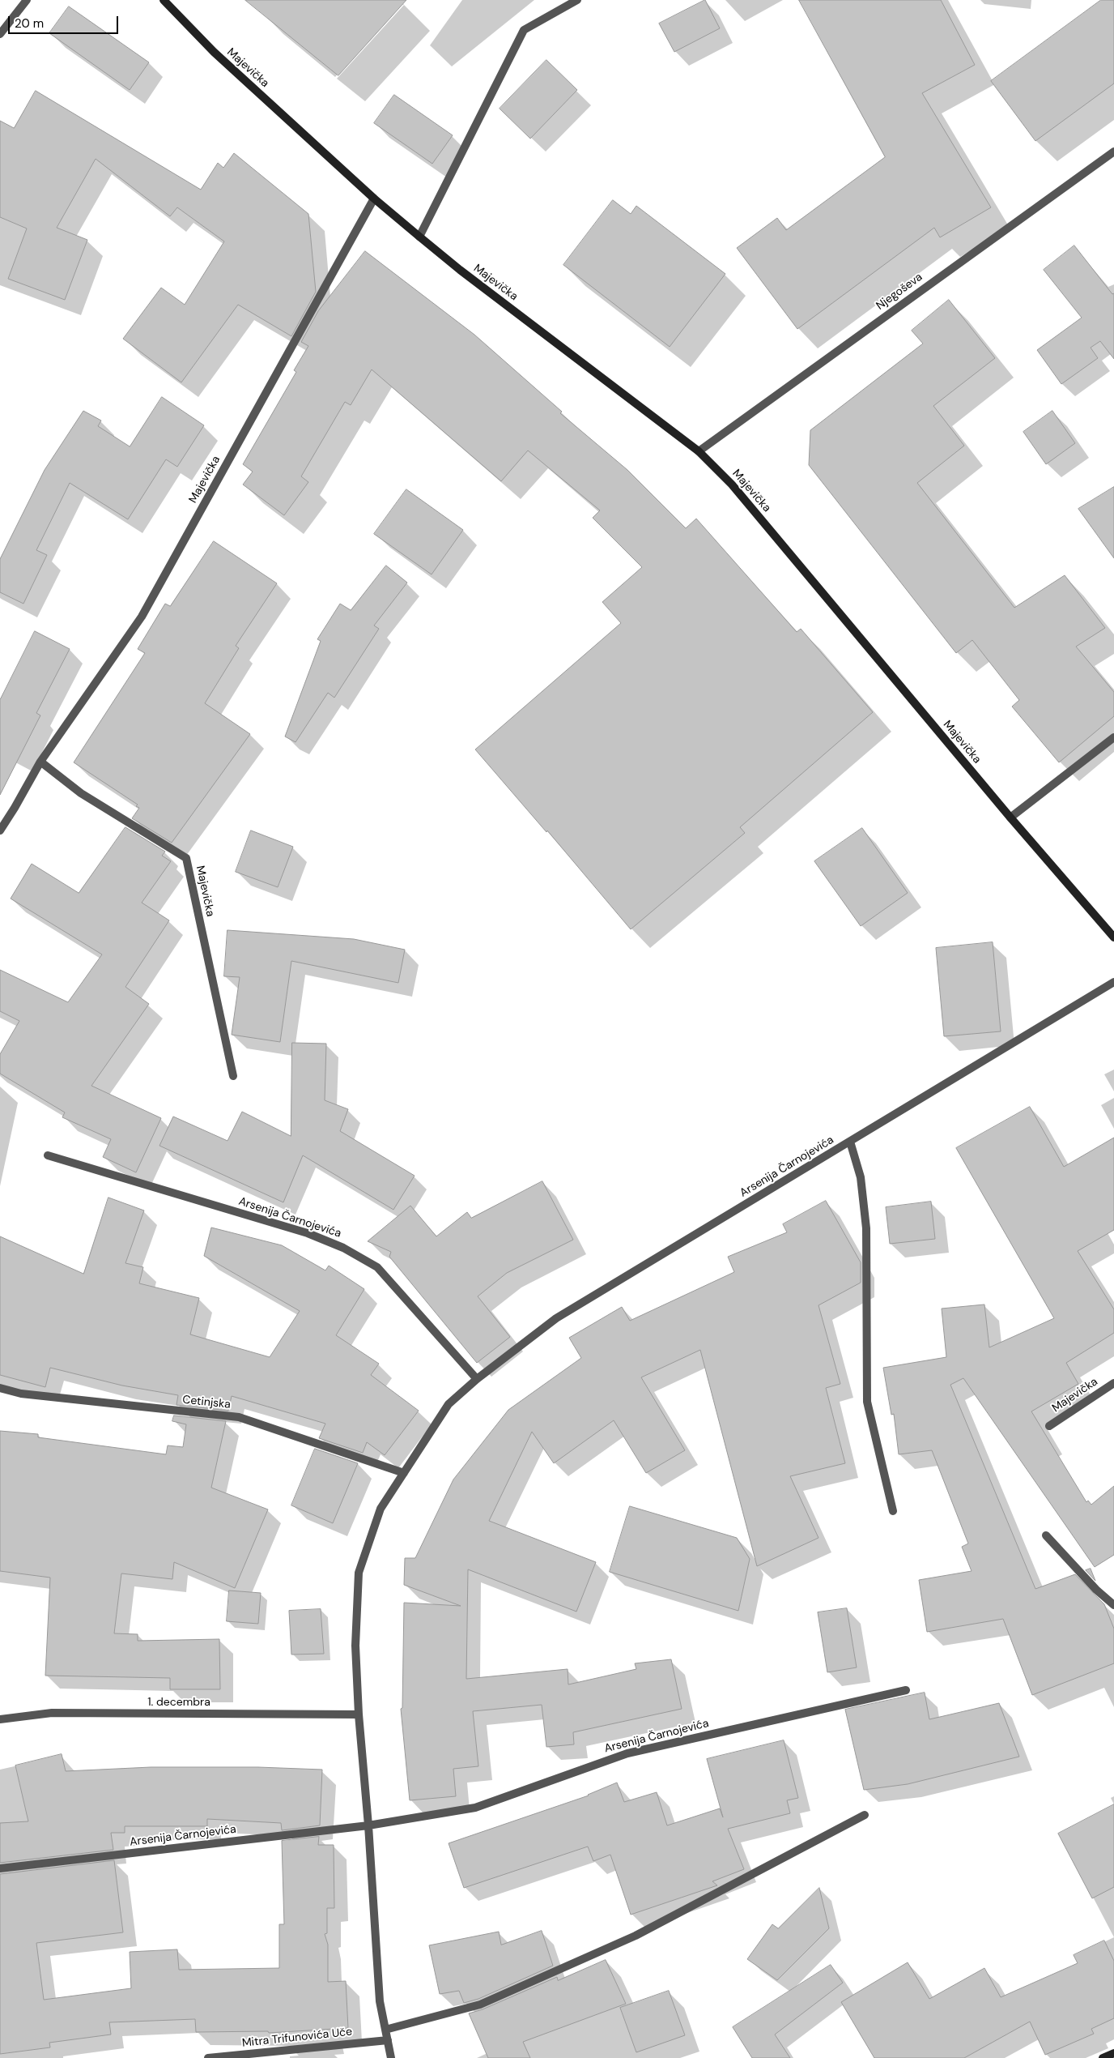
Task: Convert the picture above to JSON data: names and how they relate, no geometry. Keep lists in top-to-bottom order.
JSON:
{
  "streets": {
    "street": [
      "Majevička",
      "Njegoševa",
      "Arsenija Čarnojevića",
      "Cetinjska",
      "1. decembra",
      "Mitra Trifunovića Uče"
    ]
  },
  "crossings": [
    ["Majevička", "Njegoševa"],
    ["Arsenija Čarnojevića", "Cetinjska"],
    ["Arsenija Čarnojevića", "1. decembra"],
    ["Arsenija Čarnojevića", "Mitra Trifunovića Uče"]
  ],
  "scale_bar": "20 m"
}
